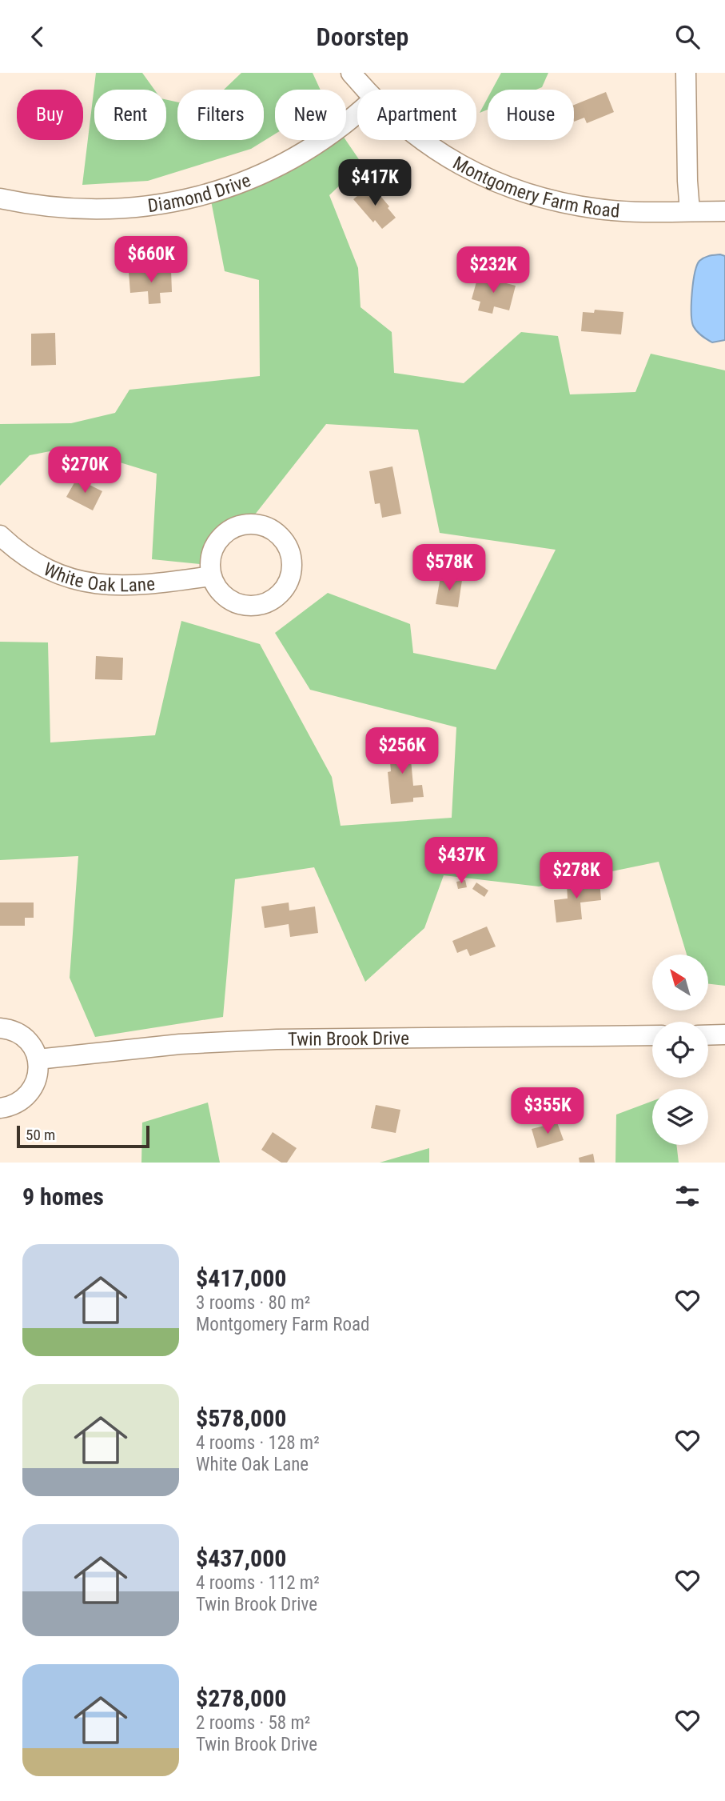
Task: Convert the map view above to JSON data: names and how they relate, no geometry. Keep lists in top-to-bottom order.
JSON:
{
  "streets": {
    "street": [
      "Montgomery Farm Road",
      "Diamond Drive",
      "White Oak Lane",
      "Twin Brook Drive"
    ]
  },
  "scale_bar": "50 m",
  "north": "top left",
  "page": {
    "header": "Doorstep",
    "chip": [
      "Buy",
      "Rent",
      "Filters",
      "New",
      "Apartment",
      "House"
    ],
    "price": [
      "$417K",
      "$660K",
      "$232K",
      "$270K",
      "$578K",
      "$256K",
      "$437K",
      "$278K",
      "$355K"
    ],
    "scale": "50 m",
    "heading": "9 homes",
    "list": [
      {
        "name": "$417,000",
        "note": "3 rooms · 80 m² · Montgomery Farm Road"
      },
      {
        "name": "$578,000",
        "note": "4 rooms · 128 m² · White Oak Lane"
      },
      {
        "name": "$437,000",
        "note": "4 rooms · 112 m² · Twin Brook Drive"
      },
      {
        "name": "$278,000",
        "note": "2 rooms · 58 m² · Twin Brook Drive"
      }
    ]
  }
}
